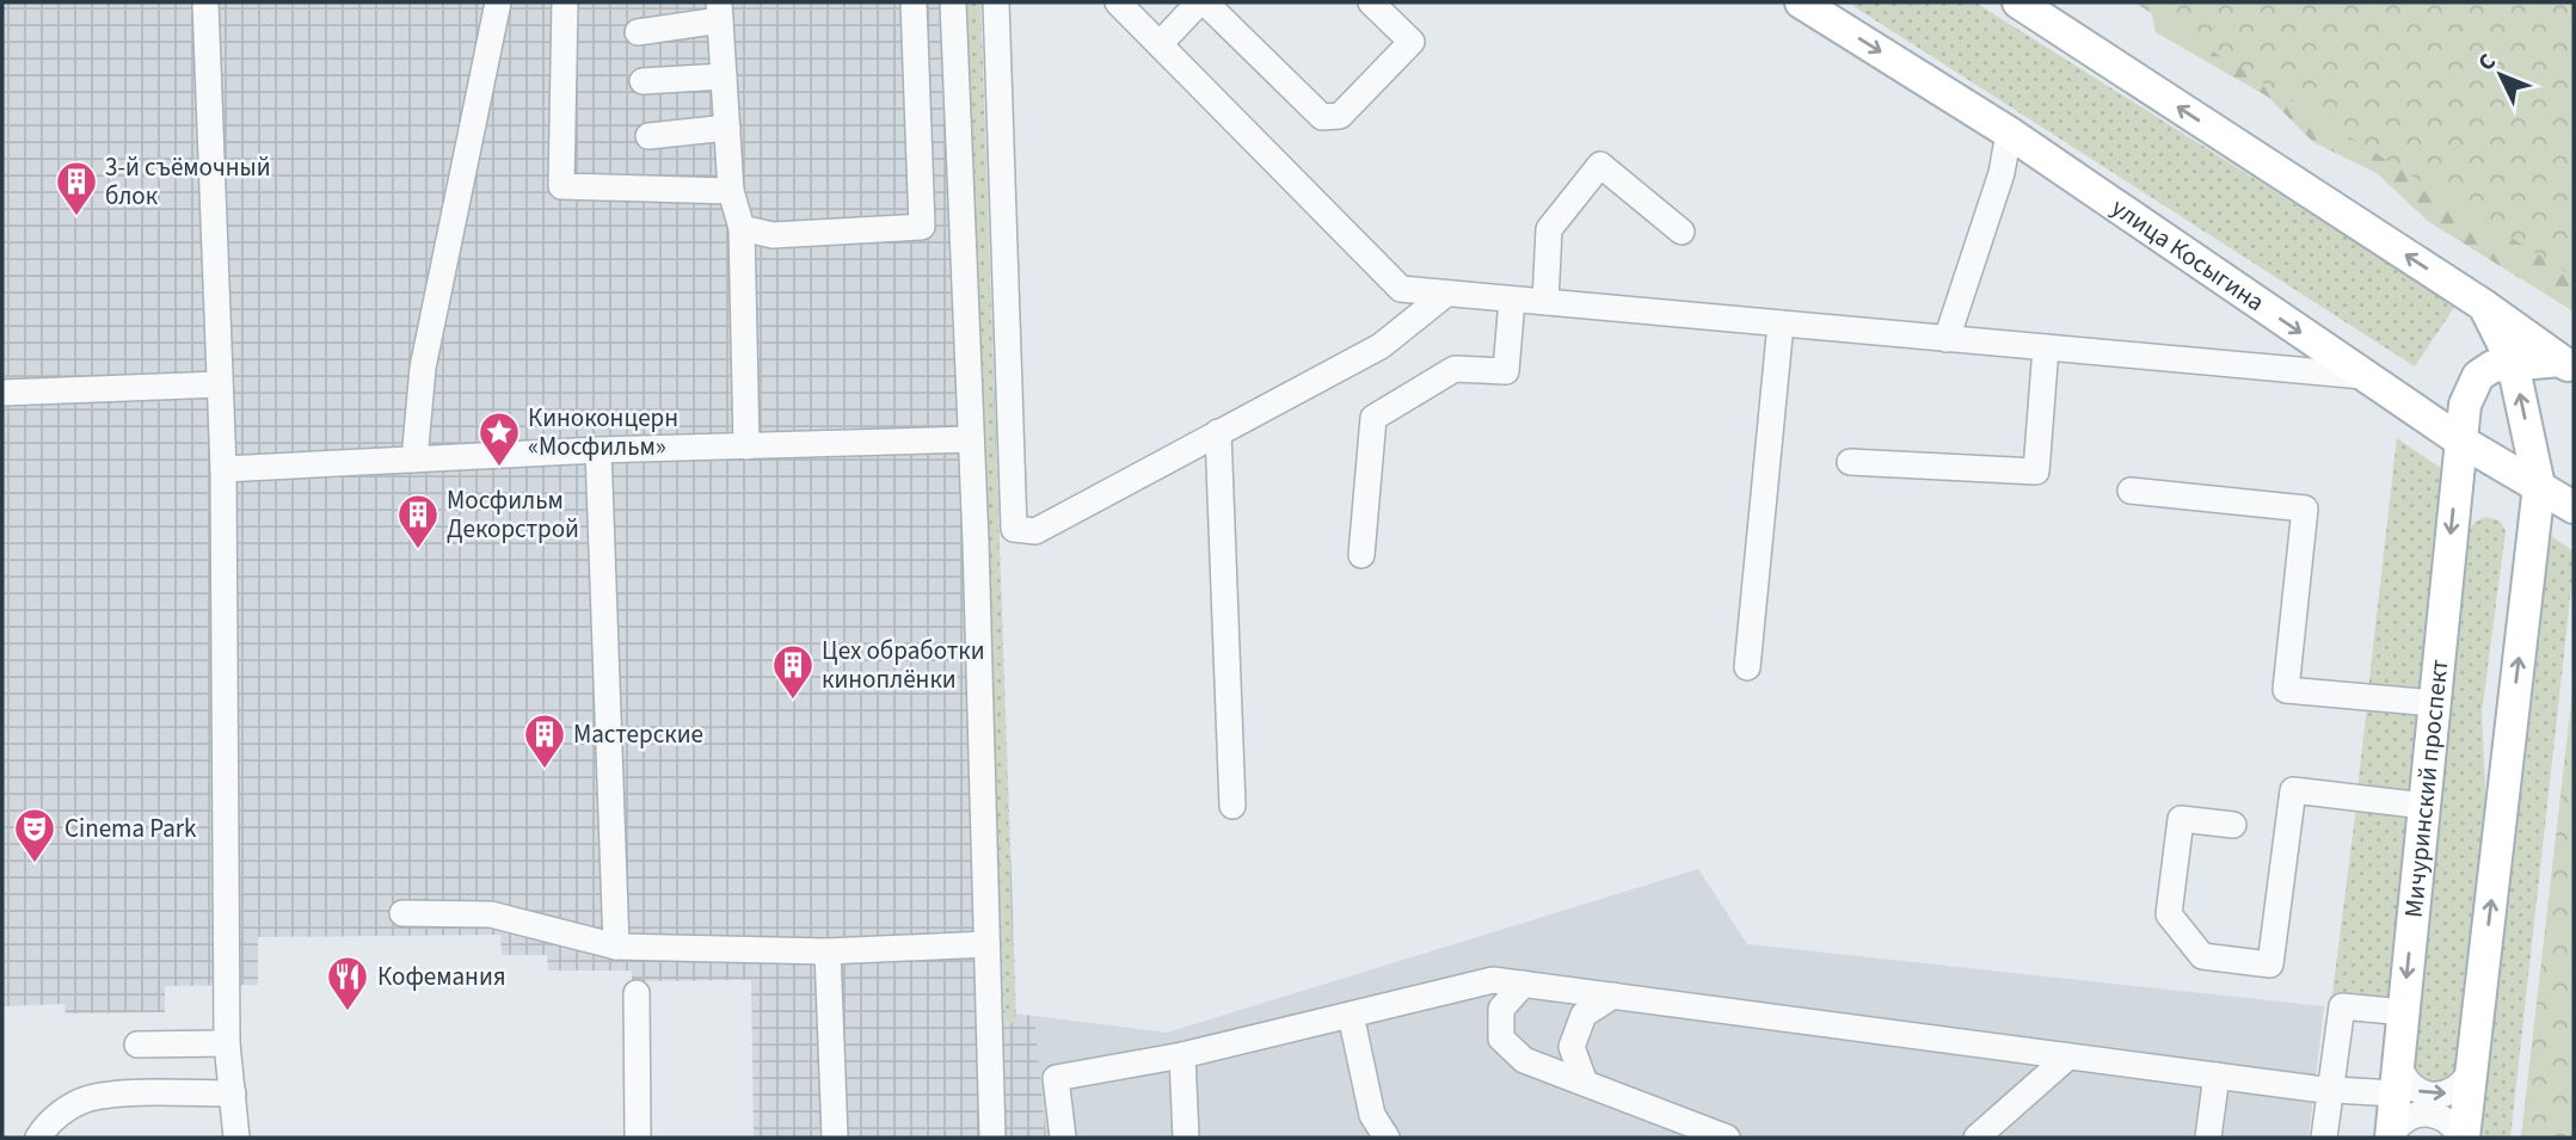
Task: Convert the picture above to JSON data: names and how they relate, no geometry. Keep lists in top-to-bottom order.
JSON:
{
  "streets": {
    "main road": ["улица Косыгина", "Мичуринский проспект"]
  },
  "crossings": [
    ["улица Косыгина", "Мичуринский проспект"]
  ],
  "places": {
    "building": [
      "3-й съёмочный блок",
      "Мосфильм Декорстрой",
      "Цех обработки киноплёнки",
      "Мастерские"
    ],
    "place": ["Киноконцерн «Мосфильм»"],
    "theatre": ["Cinema Park"],
    "restaurant": ["Кофемания"]
  },
  "north": "top left"
}
